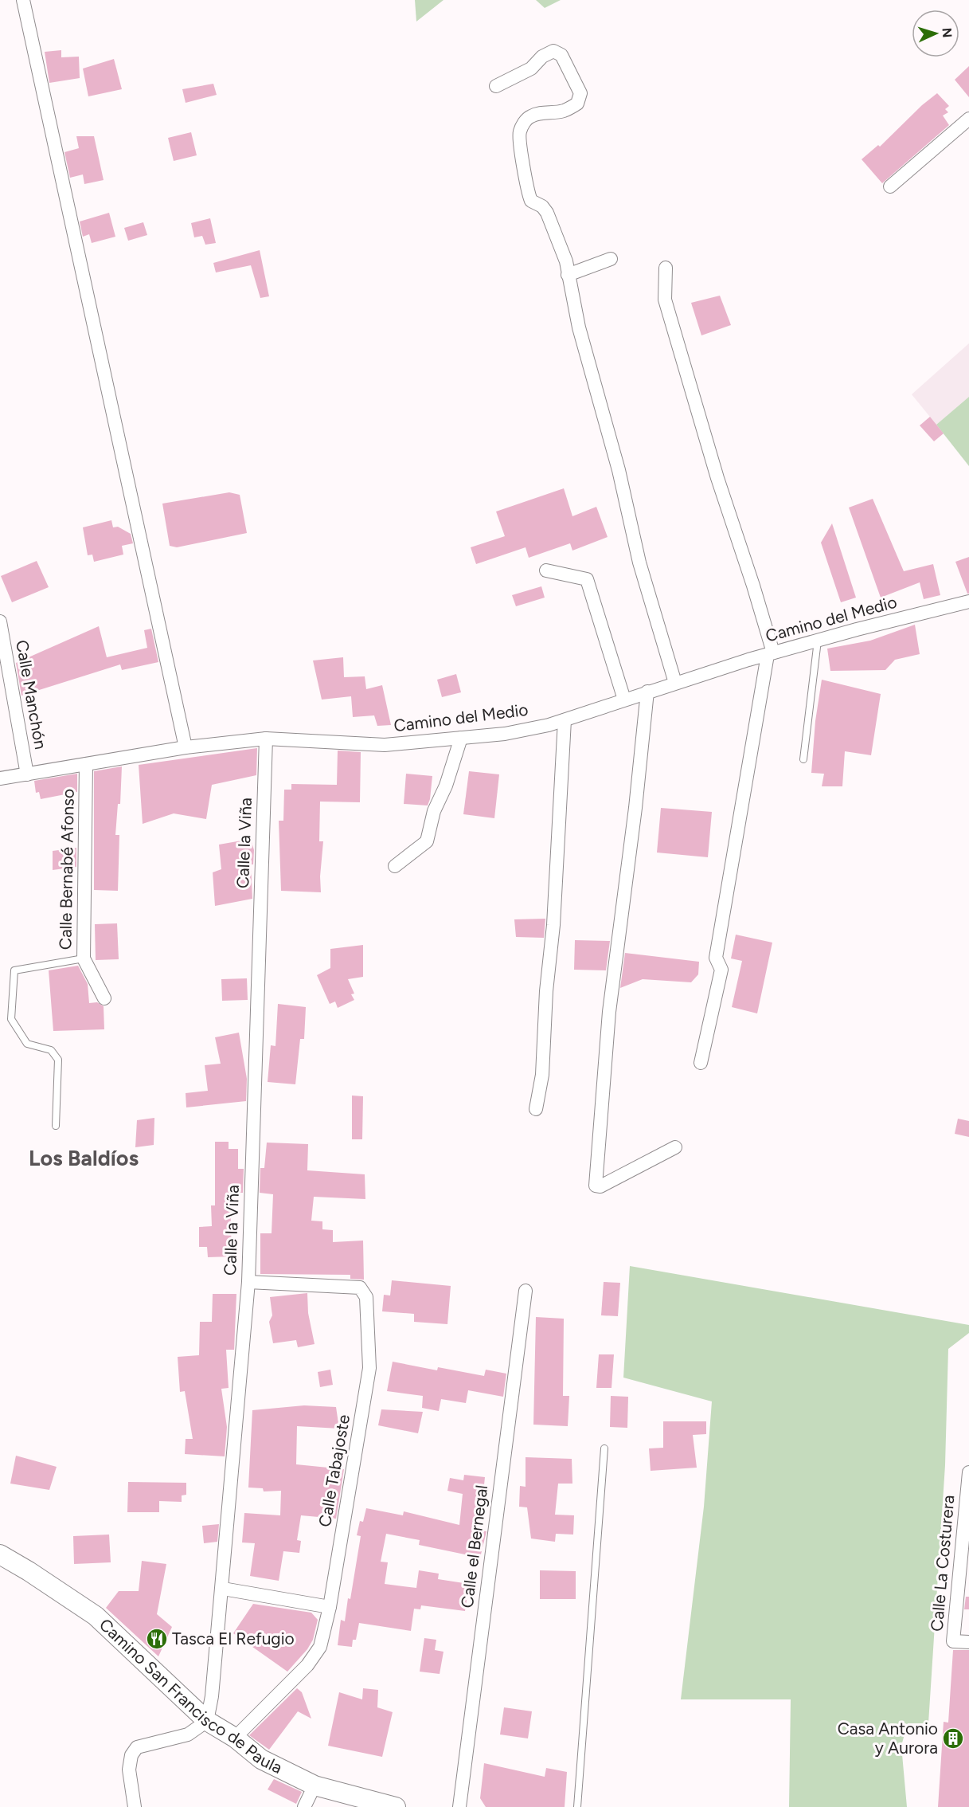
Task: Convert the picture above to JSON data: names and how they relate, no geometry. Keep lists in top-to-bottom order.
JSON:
{
  "streets": {
    "main road": ["Camino San Francisco de Paula"],
    "street": [
      "Camino del Medio",
      "Calle Manchón",
      "Calle la Viña",
      "Calle Bernabé Afonso",
      "Calle Tabajoste",
      "Calle el Bernegal",
      "Calle La Costurera"
    ]
  },
  "crossings": [
    ["Camino del Medio", "Calle Manchón"],
    ["Camino del Medio", "Calle la Viña"],
    ["Camino del Medio", "Calle Bernabé Afonso"],
    ["Calle la Viña", "Calle Tabajoste"],
    ["Calle la Viña", "Camino San Francisco de Paula"],
    ["Calle Tabajoste", "Camino San Francisco de Paula"]
  ],
  "districts": ["Los Baldíos"],
  "places": {
    "restaurant": ["Tasca El Refugio"],
    "building": ["Casa Antonio y Aurora"]
  },
  "north": "right"
}
